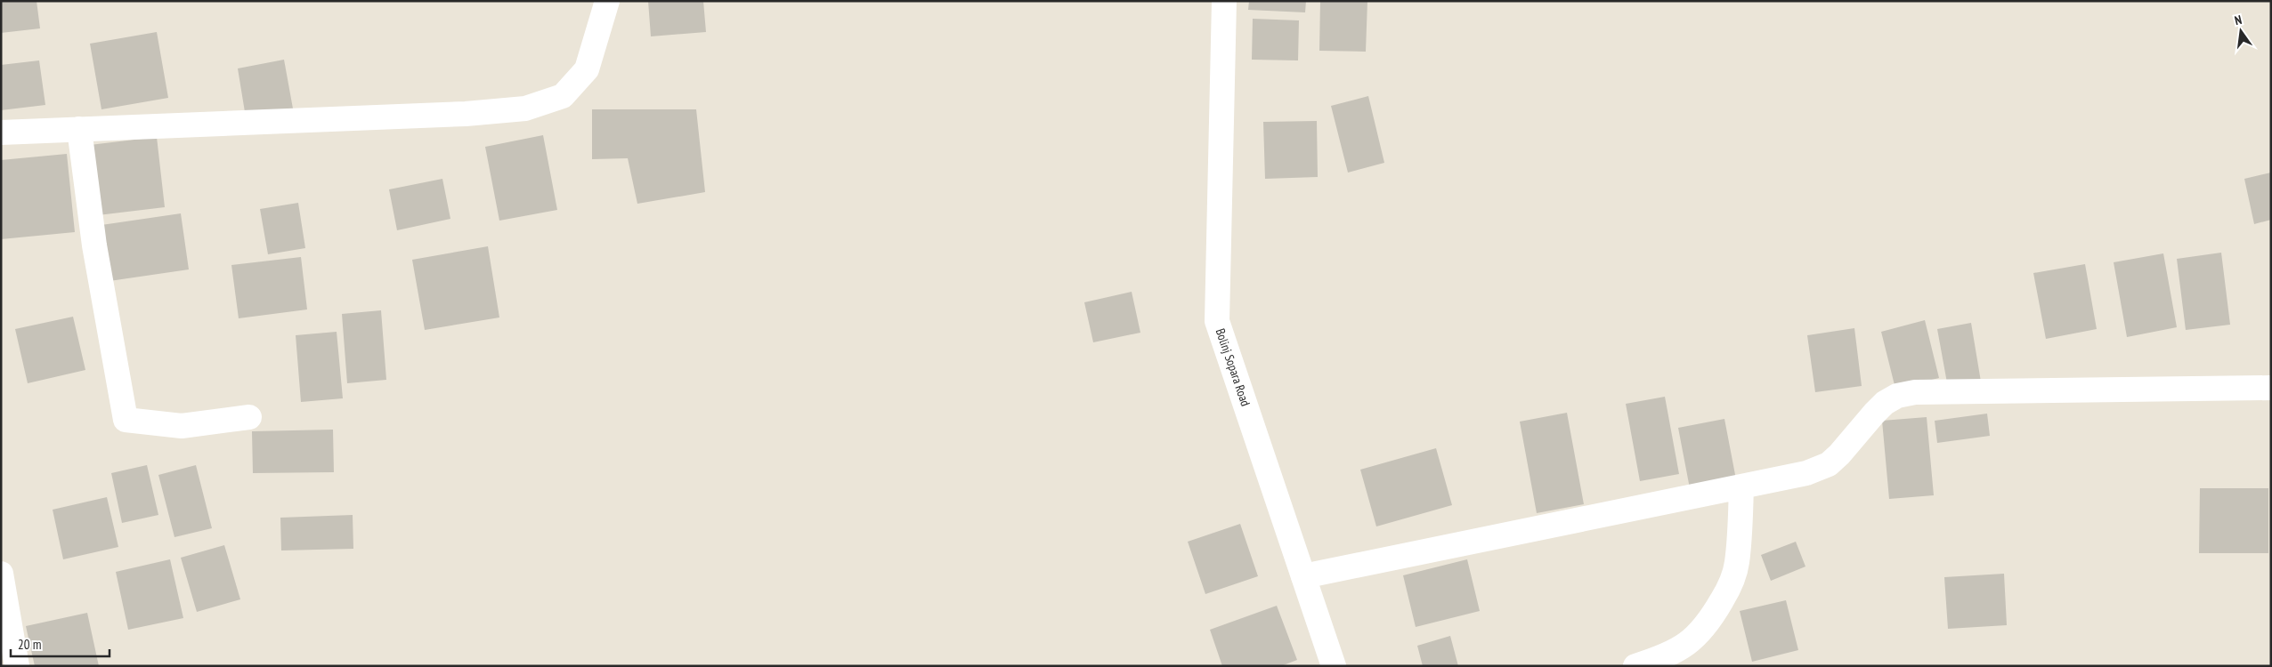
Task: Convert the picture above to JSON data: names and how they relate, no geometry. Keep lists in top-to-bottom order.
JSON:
{
  "streets": {
    "street": ["Bolinj Sopara Road"]
  },
  "scale_bar": "20 m",
  "north": "top"
}
